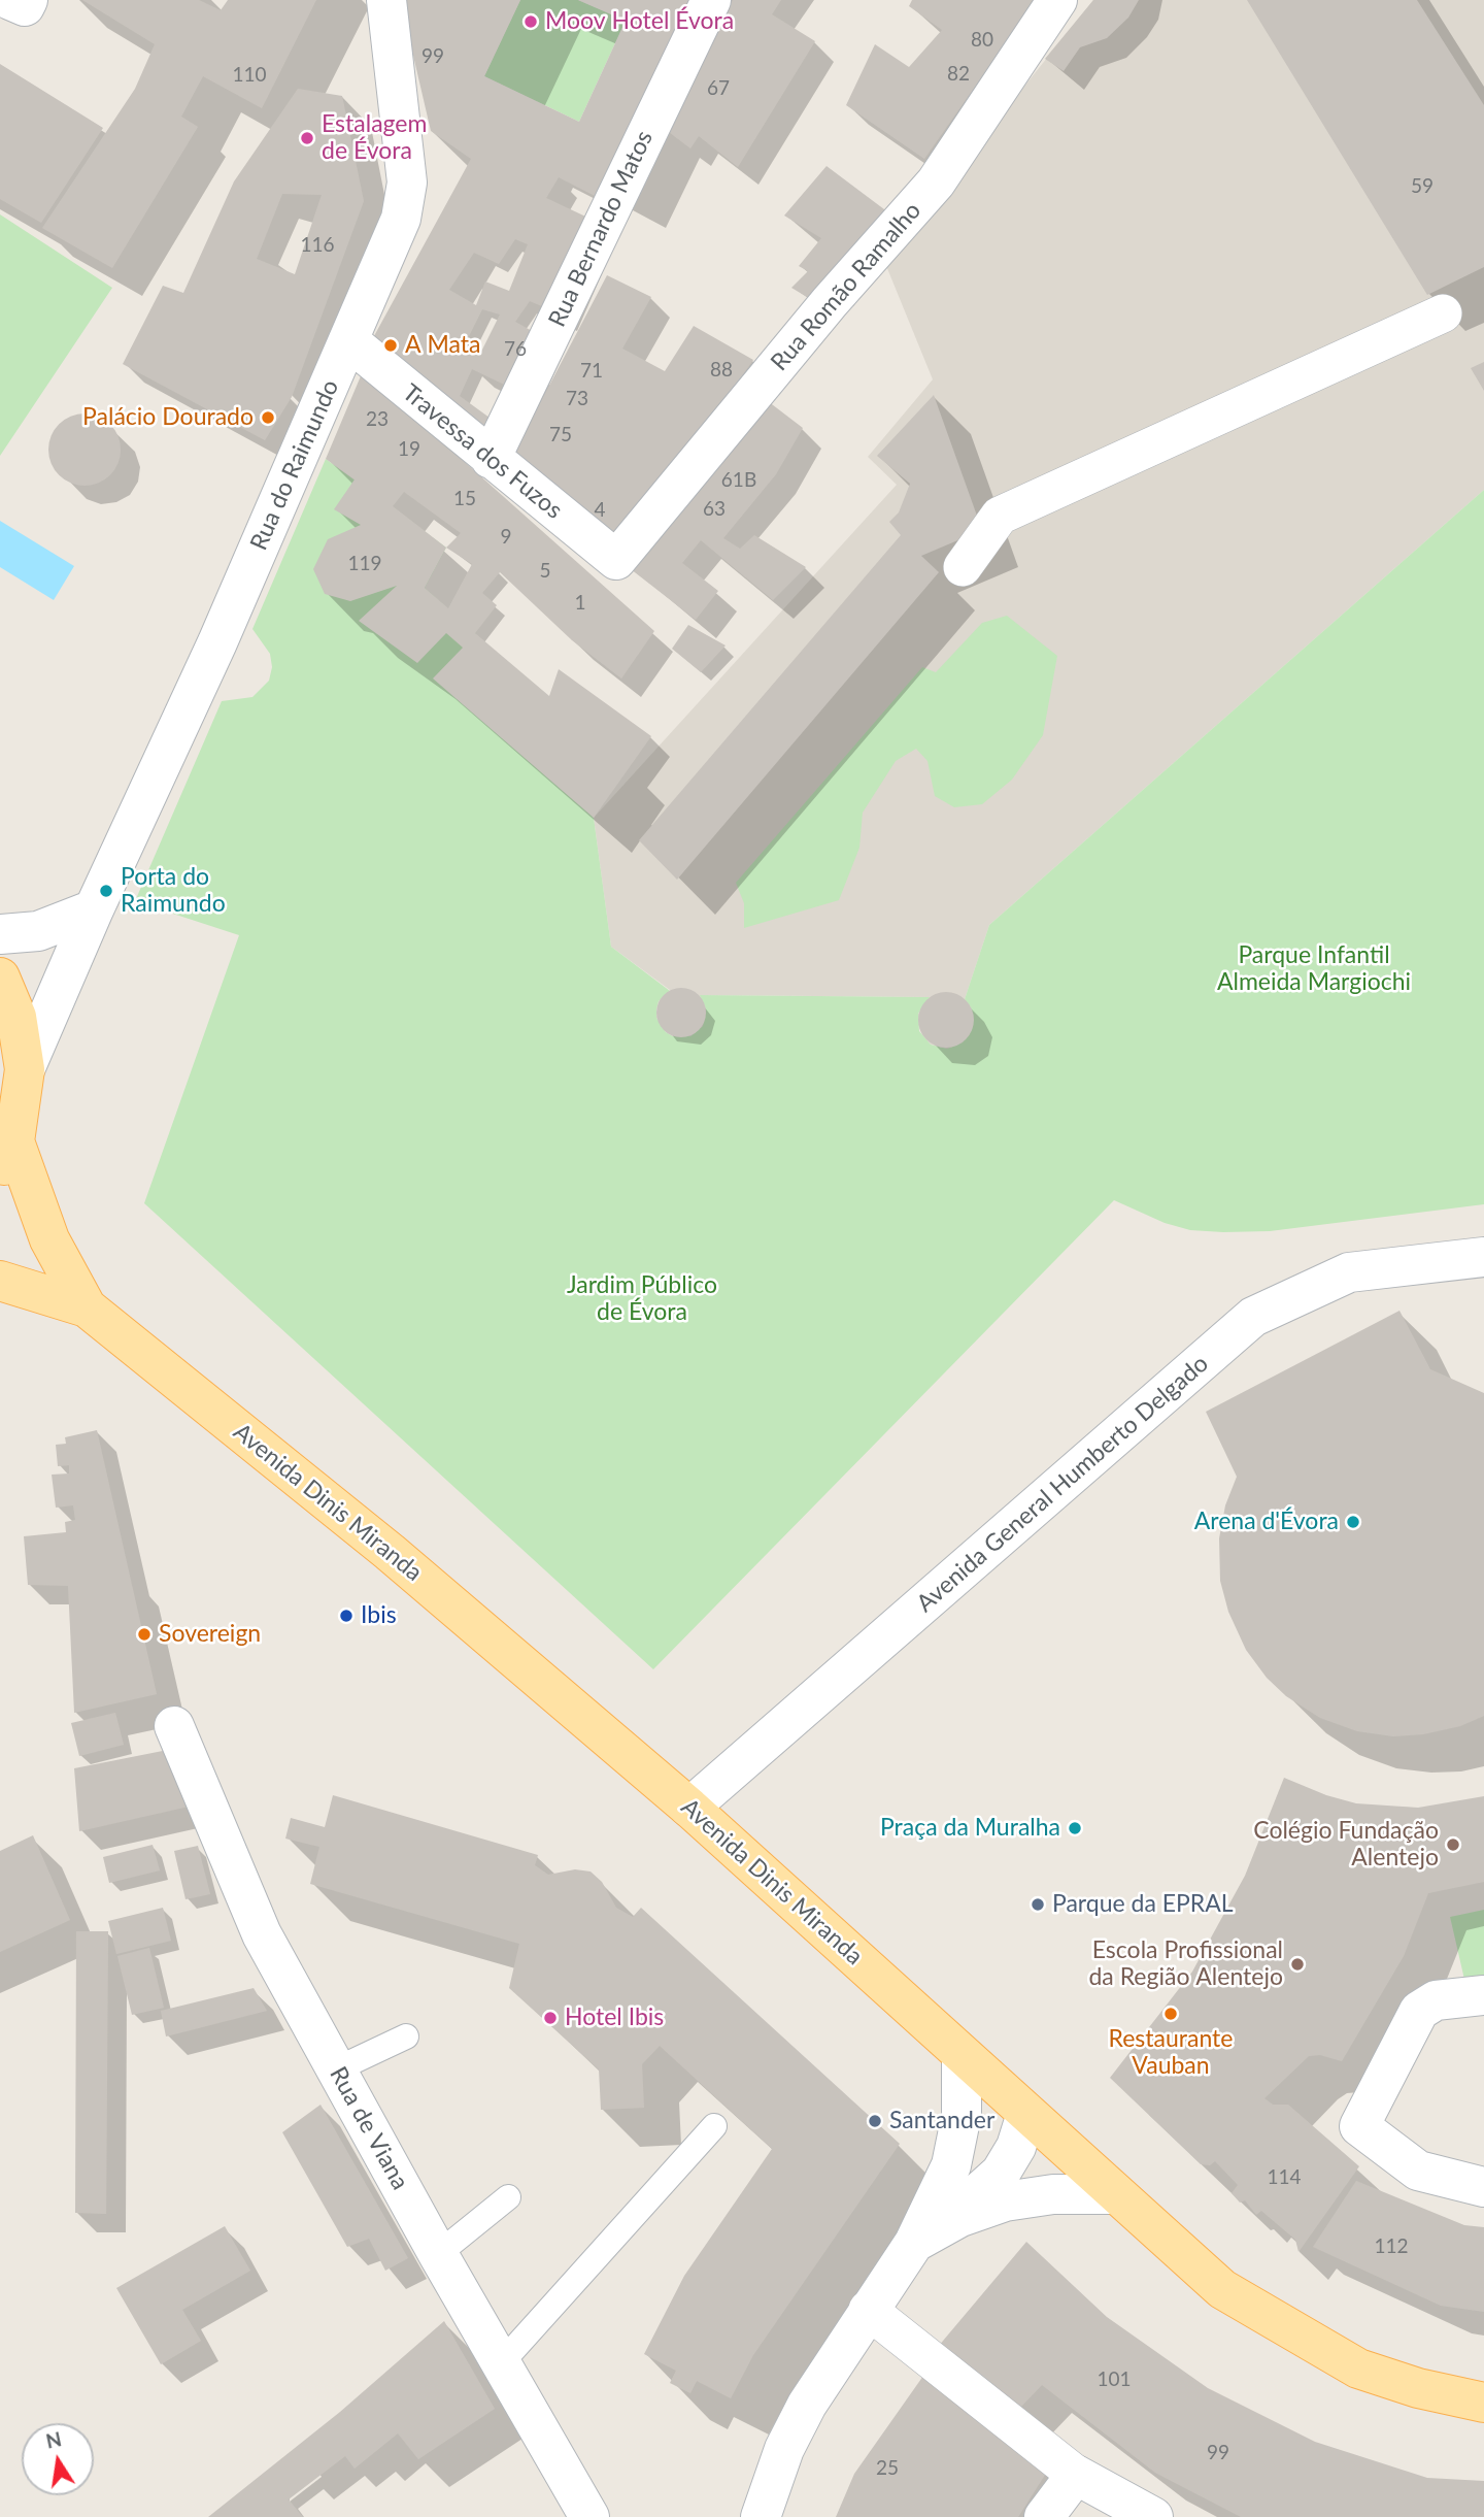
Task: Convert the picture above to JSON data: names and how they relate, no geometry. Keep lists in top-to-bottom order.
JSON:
{
  "streets": {
    "main road": ["Avenida Dinis Miranda"],
    "street": [
      "Rua Bernardo Matos",
      "Rua Romão Ramalho",
      "Travessa dos Fuzos",
      "Rua do Raimundo",
      "Avenida General Humberto Delgado",
      "Rua de Viana"
    ]
  },
  "crossings": [
    ["Rua Bernardo Matos", "Travessa dos Fuzos"],
    ["Rua Romão Ramalho", "Travessa dos Fuzos"],
    ["Travessa dos Fuzos", "Rua do Raimundo"],
    ["Avenida General Humberto Delgado", "Avenida Dinis Miranda"]
  ],
  "parks": ["Parque Infantil Almeida Margiochi", "Jardim Público de Évora"],
  "places": [
    "Moov Hotel Évora",
    "Estalagem de Évora",
    "A Mata",
    "Palácio Dourado",
    "Porta do Raimundo",
    "Arena d'Évora",
    "Ibis",
    "Sovereign",
    "Praça da Muralha",
    "Colégio Fundação Alentejo",
    "Parque da EPRAL",
    "Escola Profissional da Região Alentejo",
    "Restaurante Vauban",
    "Hotel Ibis",
    "Santander"
  ],
  "house_numbers": [
    "80",
    "99",
    "82",
    "110",
    "67",
    "59",
    "116",
    "76",
    "88",
    "71",
    "73",
    "23",
    "75",
    "19",
    "61B",
    "15",
    "63",
    "4",
    "9",
    "119",
    "5",
    "1",
    "114",
    "112",
    "101",
    "99",
    "25"
  ],
  "north": "top"
}
